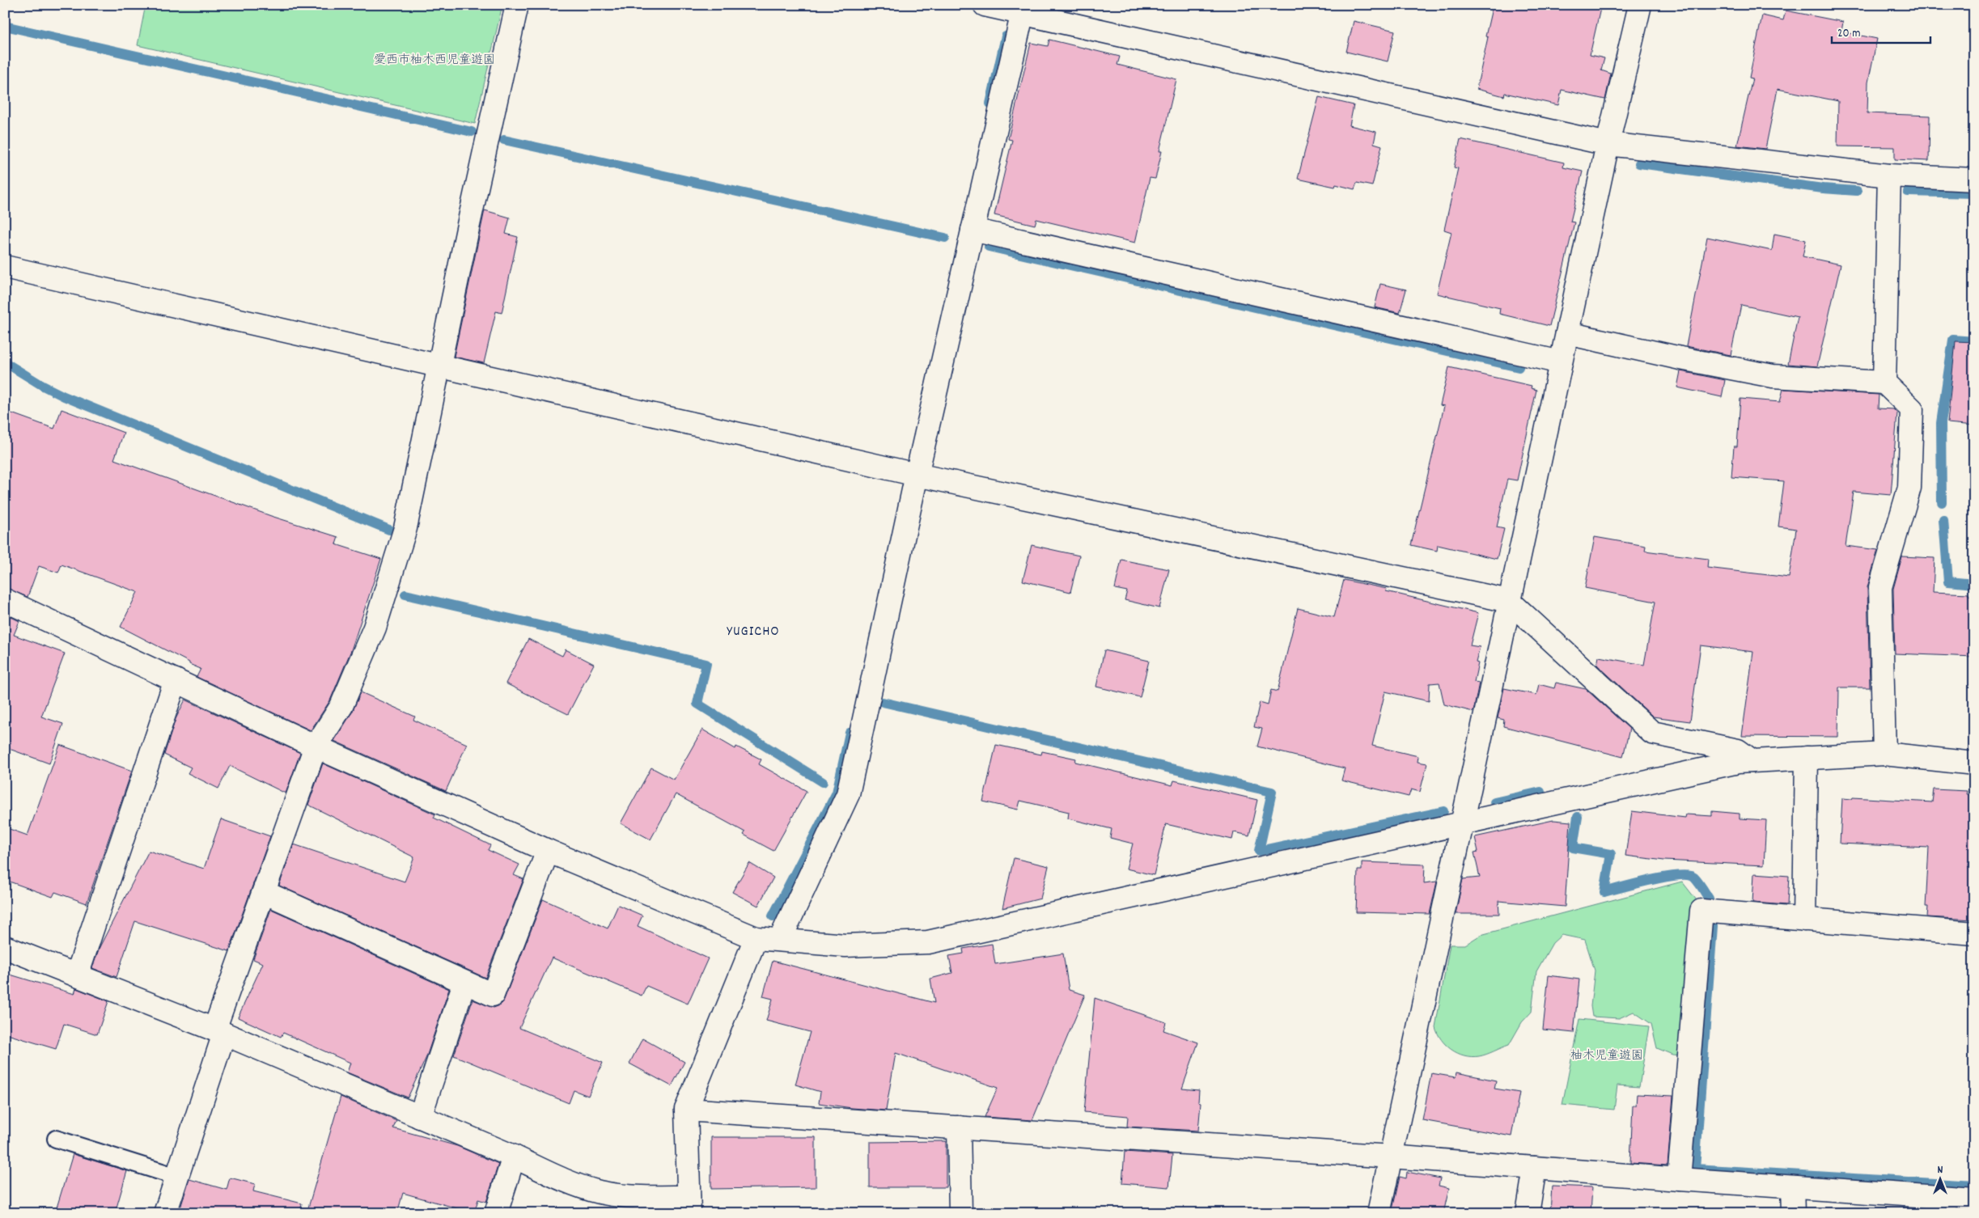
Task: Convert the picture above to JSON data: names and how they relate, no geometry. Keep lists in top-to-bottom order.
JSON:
{
  "districts": ["YUGICHO"],
  "parks": ["愛西市柚木西児童遊園", "柚木児童遊園"],
  "scale_bar": "20 m",
  "north": "top"
}
